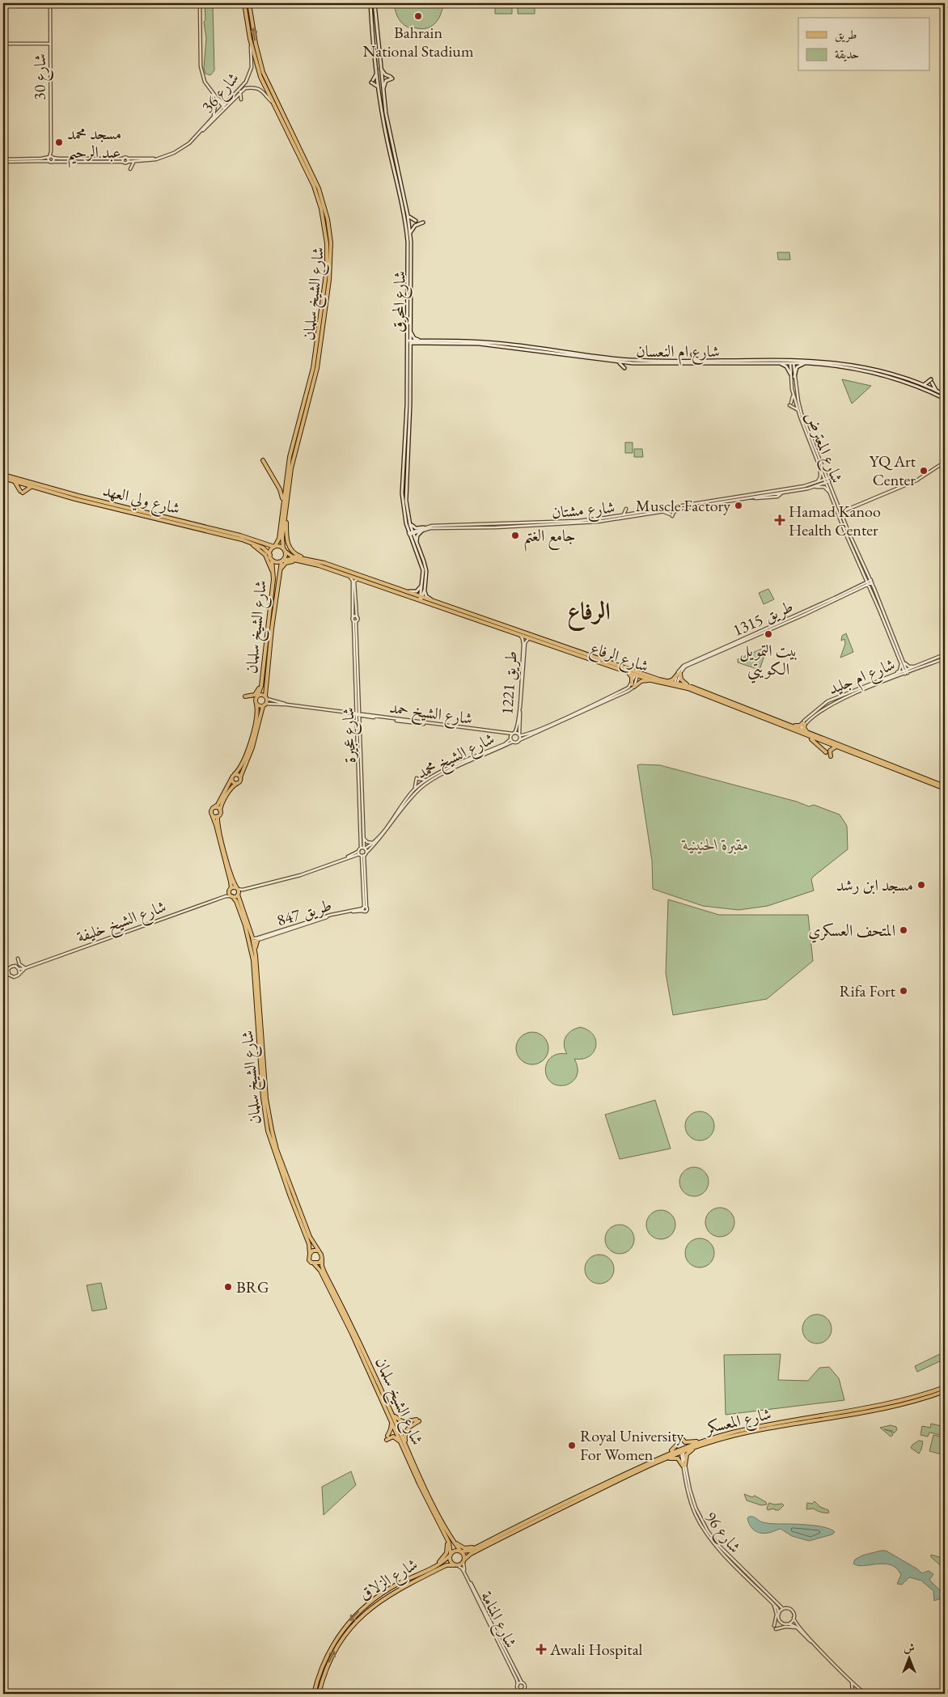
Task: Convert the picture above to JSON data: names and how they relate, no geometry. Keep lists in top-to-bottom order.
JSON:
{
  "streets": {
    "main road": [
      "شارع الشيخ سلمان",
      "شارع المحرق",
      "شارع ام النعسان",
      "شارع ولي العهد",
      "شارع الرفاع",
      "شارع المعسكر",
      "شارع الزلاق"
    ],
    "street": [
      "شارع 30",
      "شارع 36",
      "شارع المعترض",
      "شارع مشتان",
      "طريق 1315",
      "شارع ام جليد",
      "طريق 1221",
      "شارع الشيخ حمد",
      "شارع عجيرة",
      "شارع الشيخ محمد",
      "طريق 847",
      "شارع الشيخ خليفة",
      "شارع 96",
      "شارع المنامة"
    ]
  },
  "crossings": [
    ["شارع 36", "شارع الشيخ سلمان"],
    ["شارع الشيخ سلمان", "شارع ولي العهد"],
    ["شارع الشيخ سلمان", "شارع الرفاع"],
    ["شارع الشيخ سلمان", "شارع الشيخ حمد"],
    ["شارع الشيخ سلمان", "شارع الشيخ محمد"],
    ["شارع الشيخ سلمان", "طريق 847"],
    ["شارع الشيخ سلمان", "شارع الشيخ خليفة"],
    ["شارع الشيخ سلمان", "شارع المعسكر"],
    ["شارع الشيخ سلمان", "شارع الزلاق"],
    ["شارع الشيخ سلمان", "شارع المنامة"],
    ["شارع المحرق", "شارع ام النعسان"],
    ["شارع المحرق", "شارع مشتان"],
    ["شارع المحرق", "شارع الرفاع"],
    ["شارع ام النعسان", "شارع المعترض"],
    ["شارع المعترض", "شارع مشتان"],
    ["شارع المعترض", "طريق 1315"],
    ["شارع المعترض", "شارع ام جليد"],
    ["شارع ولي العهد", "شارع الرفاع"],
    ["شارع الرفاع", "شارع ام جليد"],
    ["شارع الرفاع", "طريق 1221"],
    ["طريق 1221", "شارع الشيخ حمد"],
    ["طريق 1221", "شارع الشيخ محمد"],
    ["شارع الشيخ حمد", "شارع عجيرة"],
    ["شارع الشيخ حمد", "شارع الشيخ محمد"],
    ["شارع عجيرة", "شارع الشيخ محمد"],
    ["شارع المعسكر", "شارع 96"],
    ["شارع المعسكر", "شارع الزلاق"],
    ["شارع المعسكر", "شارع المنامة"],
    ["شارع الزلاق", "شارع المنامة"]
  ],
  "districts": ["الرفاع"],
  "parks": ["مقبرة الحنينية"],
  "places": {
    "other": [
      "Bahrain National Stadium",
      "مسجد محمد عبد الرحيم",
      "YQ Art Center",
      "Muscle Factory",
      "جامع الغتم",
      "بيت التمويل الكويتي",
      "مسجد ابن رشد",
      "المتحف العسكري",
      "Rifa Fort",
      "BRG",
      "Royal University For Women"
    ],
    "health": ["Hamad Kanoo Health Center", "Awali Hospital"]
  },
  "legend": ["طريق", "حديقة"],
  "north": "top"
}
